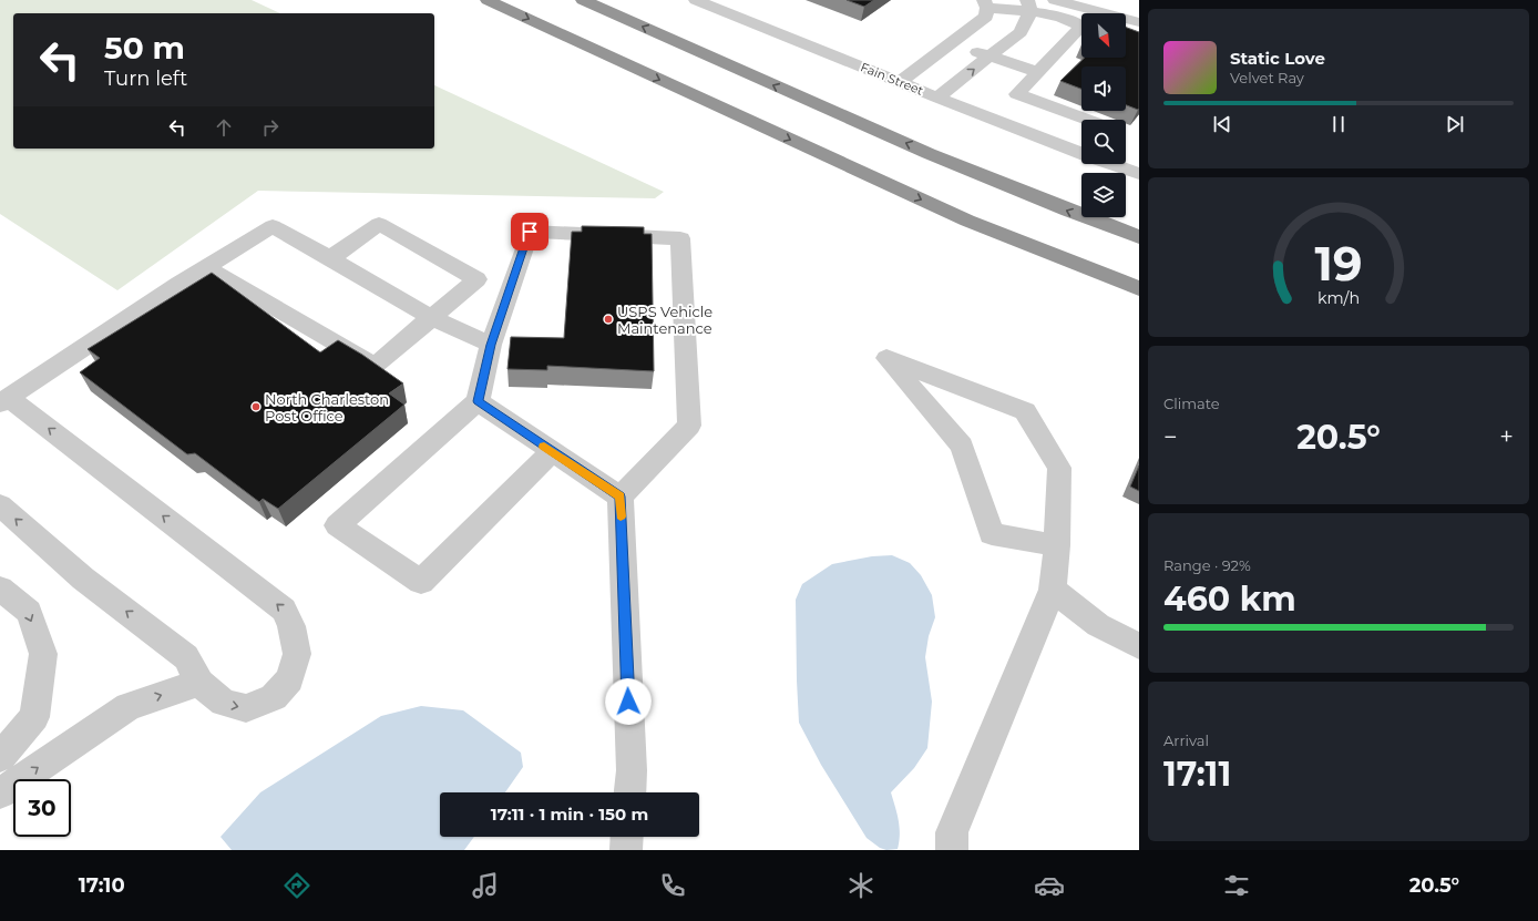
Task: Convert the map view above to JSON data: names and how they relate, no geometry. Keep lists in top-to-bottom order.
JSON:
{
  "streets": {
    "street": ["Fain Street"]
  },
  "places": ["USPS Vehicle Maintenance", "North Charleston Post Office"],
  "north": "bottom right",
  "page": {
    "turn": ["50 m", "Turn left"],
    "song": ["Static Love", "Velvet Ray"],
    "tile": [
      "Climate",
      ["Range · 92%", "460 km"],
      ["Arrival", "17:11"]
    ],
    "heat": ["−", "20.5°", "+"],
    "limit": "30",
    "trip": "17:11 · 1 min · 150 m",
    "tabs": ["17:10", "20.5°"],
    "gauge": ["19", "km/h"]
  }
}
